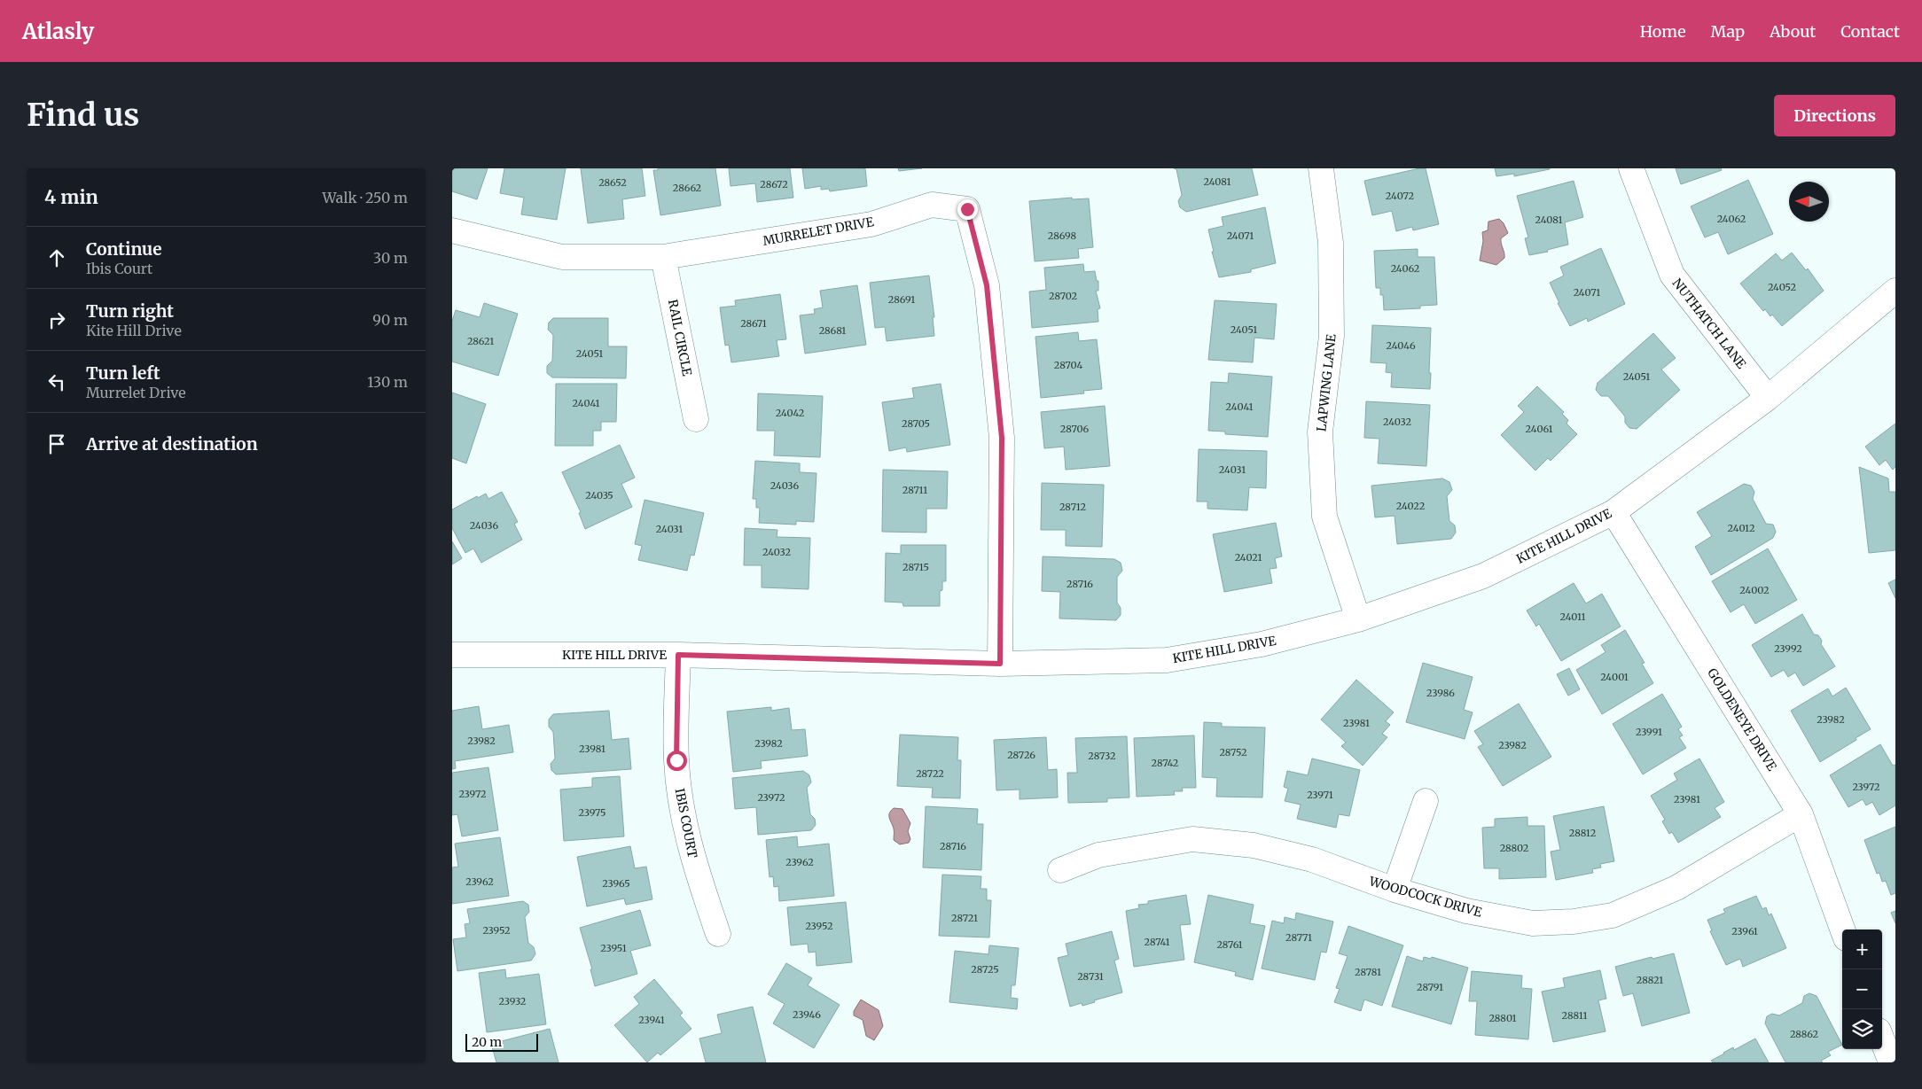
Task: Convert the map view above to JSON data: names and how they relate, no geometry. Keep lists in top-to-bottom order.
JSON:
{
  "streets": {
    "street": [
      "MURRELET DRIVE",
      "NUTHATCH LANE",
      "RAIL CIRCLE",
      "LAPWING LANE",
      "KITE HILL DRIVE",
      "GOLDENEYE DRIVE",
      "IBIS COURT",
      "WOODCOCK DRIVE"
    ]
  },
  "crossings": [
    ["MURRELET DRIVE", "RAIL CIRCLE"],
    ["MURRELET DRIVE", "KITE HILL DRIVE"],
    ["NUTHATCH LANE", "KITE HILL DRIVE"],
    ["LAPWING LANE", "KITE HILL DRIVE"],
    ["KITE HILL DRIVE", "GOLDENEYE DRIVE"],
    ["KITE HILL DRIVE", "IBIS COURT"],
    ["GOLDENEYE DRIVE", "WOODCOCK DRIVE"]
  ],
  "house_numbers": [
    "24081",
    "28652",
    "28672",
    "28662",
    "24072",
    "24062",
    "24081",
    "28698",
    "24071",
    "24062",
    "24052",
    "24071",
    "28702",
    "28691",
    "28671",
    "24051",
    "28681",
    "28621",
    "24046",
    "24051",
    "28704",
    "24051",
    "24041",
    "24041",
    "24042",
    "24032",
    "28705",
    "28706",
    "24061",
    "24031",
    "24036",
    "28711",
    "24035",
    "24022",
    "28712",
    "24036",
    "24012",
    "24031",
    "24032",
    "24021",
    "28715",
    "28716",
    "24002",
    "24011",
    "23992",
    "24001",
    "23986",
    "23982",
    "23981",
    "23991",
    "23982",
    "23982",
    "23982",
    "23981",
    "28752",
    "28726",
    "28732",
    "28742",
    "28722",
    "23972",
    "23972",
    "23971",
    "23972",
    "23981",
    "23975",
    "28812",
    "28716",
    "28802",
    "23962",
    "23962",
    "23965",
    "28721",
    "23952",
    "23952",
    "23961",
    "28771",
    "28741",
    "28761",
    "23951",
    "28725",
    "28781",
    "28731",
    "28821",
    "28791",
    "23932",
    "23946",
    "28811",
    "28801",
    "23941",
    "28862"
  ],
  "scale_bar": "20 m",
  "north": "left",
  "page": {
    "header": "Atlasly",
    "nav": [
      "Home",
      "Map",
      "About",
      "Contact"
    ],
    "buttons": "Directions",
    "title": "Find us",
    "heading": ["4 min", "Walk · 250 m"],
    "list": [
      ["Continue", "Ibis Court", "30 m"],
      ["Turn right", "Kite Hill Drive", "90 m"],
      ["Turn left", "Murrelet Drive", "130 m"],
      "Arrive at destination"
    ],
    "map_buttons": ["+", "−"],
    "scale": "20 m"
  }
}
